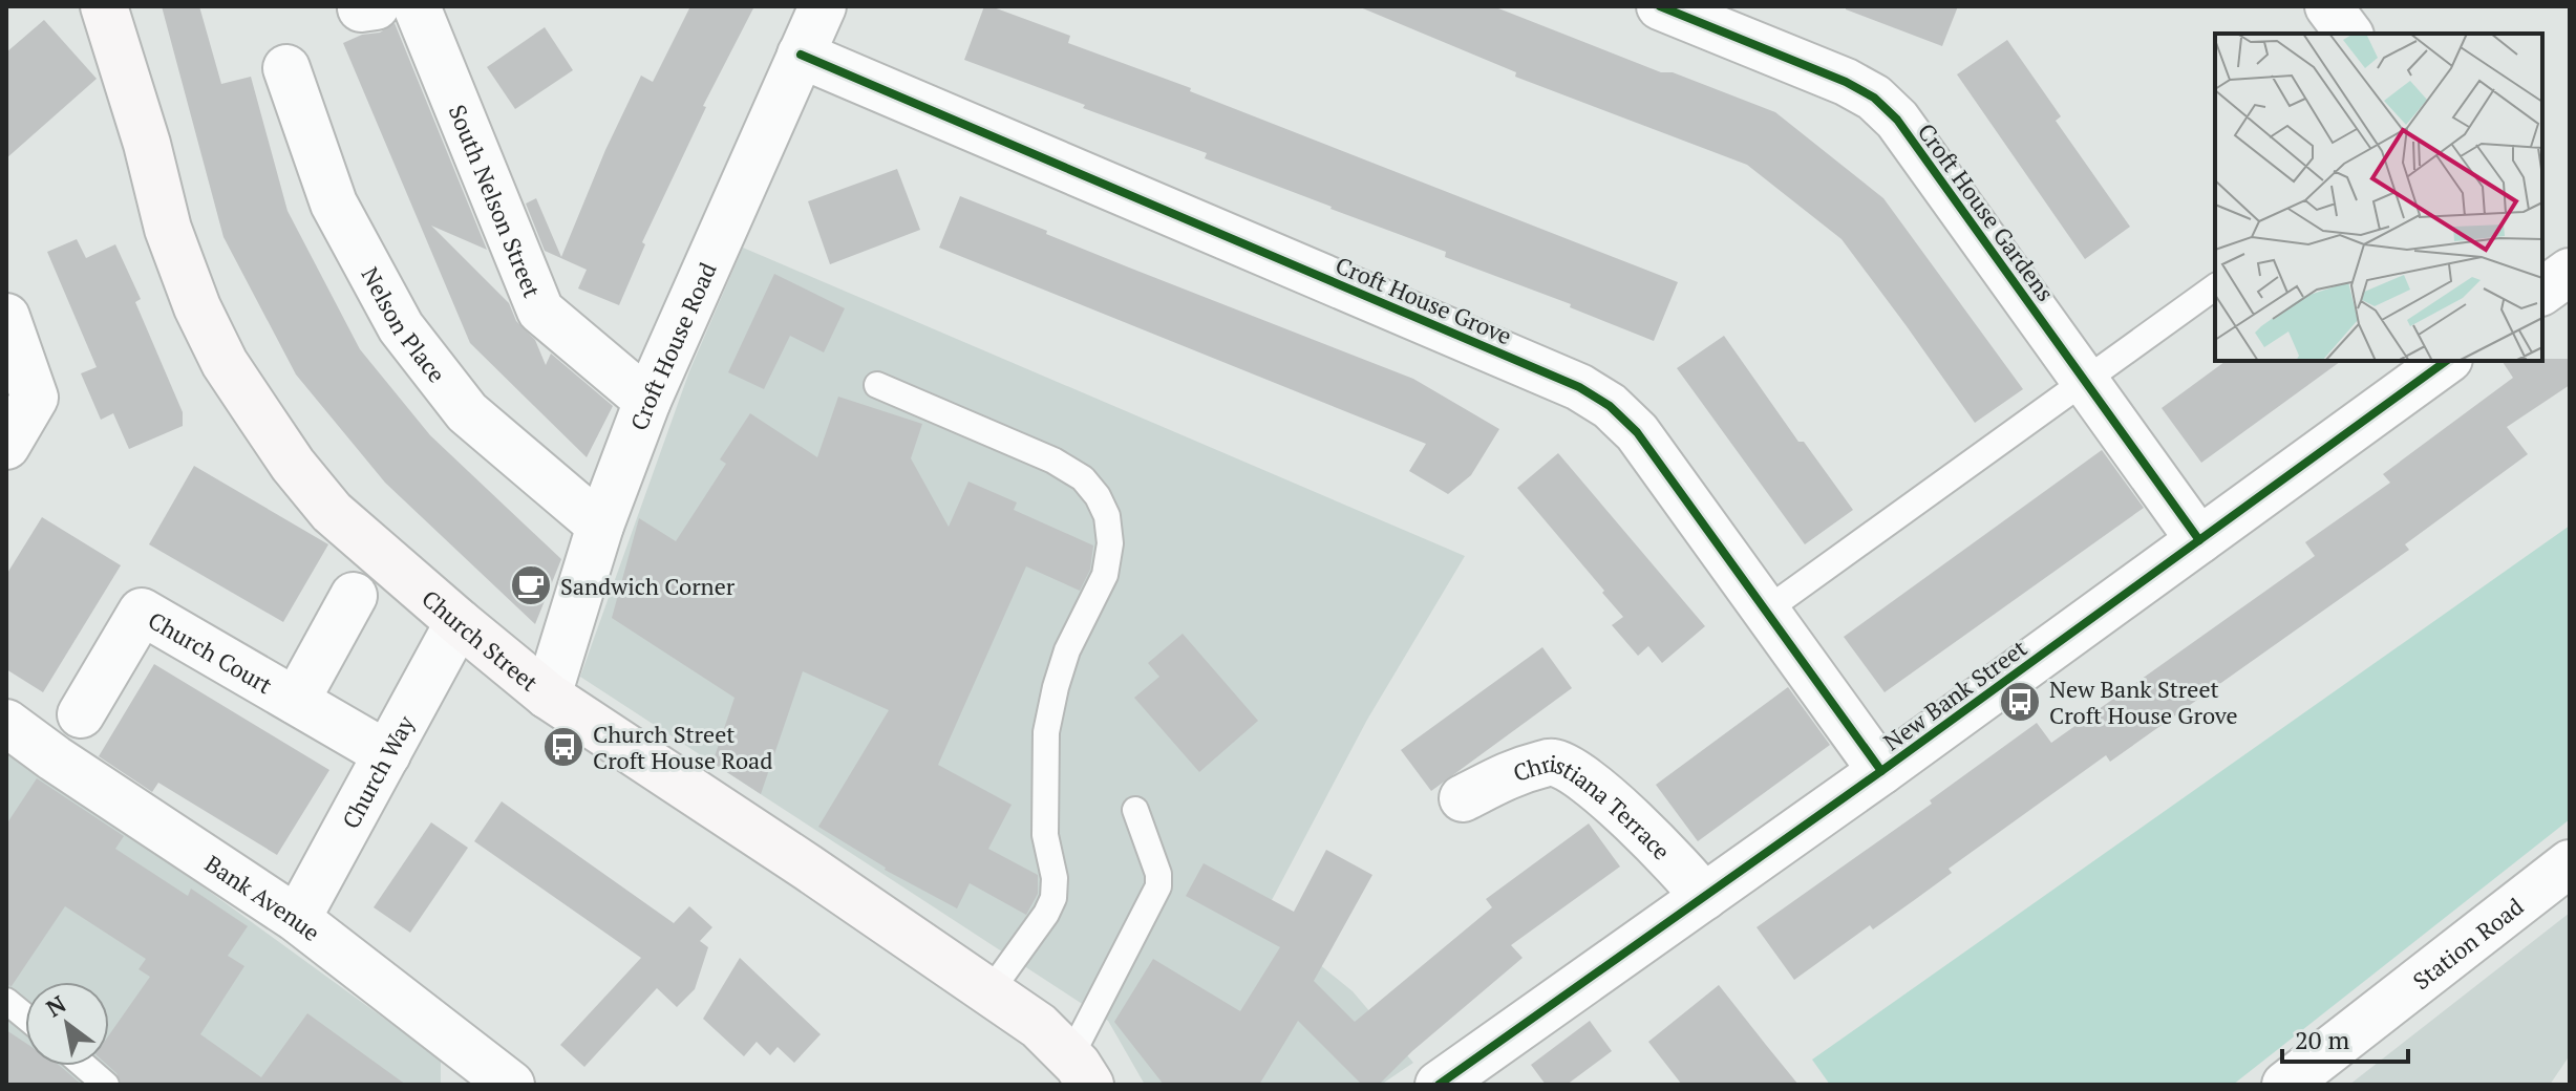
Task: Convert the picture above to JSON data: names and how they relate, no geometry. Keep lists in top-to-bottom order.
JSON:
{
  "streets": {
    "main road": ["Church Street"],
    "street": [
      "South Nelson Street",
      "Croft House Gardens",
      "Croft House Grove",
      "Nelson Place",
      "Croft House Road",
      "Church Court",
      "New Bank Street",
      "Church Way",
      "Christiana Terrace",
      "Bank Avenue",
      "Station Road"
    ]
  },
  "crossings": [
    ["South Nelson Street", "Croft House Road"],
    ["Croft House Gardens", "New Bank Street"],
    ["Croft House Grove", "Croft House Road"],
    ["Croft House Grove", "New Bank Street"],
    ["Nelson Place", "Croft House Road"],
    ["Croft House Road", "Church Street"],
    ["Church Street", "Church Way"],
    ["Church Court", "Church Way"],
    ["New Bank Street", "Christiana Terrace"],
    ["Church Way", "Bank Avenue"]
  ],
  "places": {
    "cafe": ["Sandwich Corner"],
    "bus stop": ["New Bank Street Croft House Grove", "Church Street Croft House Road"]
  },
  "scale_bar": "20 m",
  "north": "top left"
}
